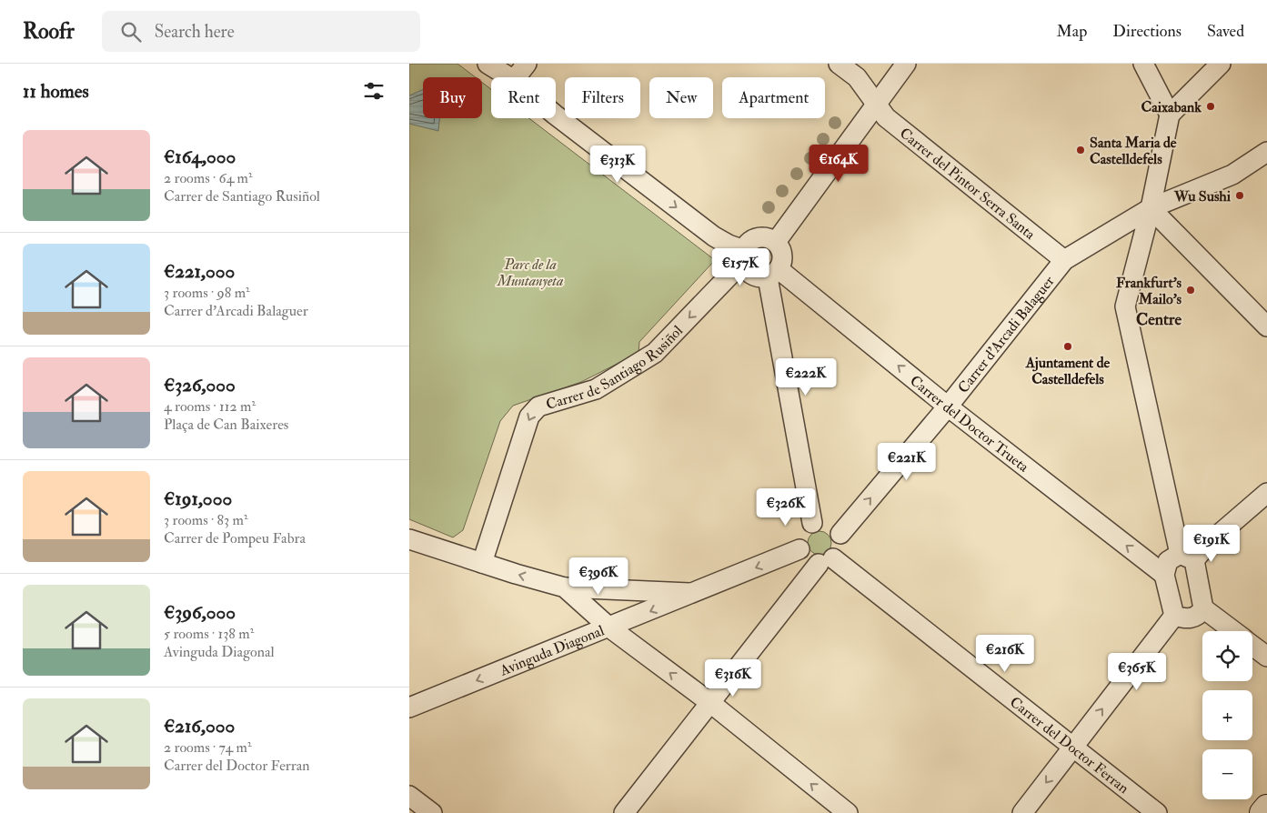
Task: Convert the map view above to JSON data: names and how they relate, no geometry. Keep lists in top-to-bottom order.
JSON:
{
  "streets": {
    "street": [
      "Carrer del Pintor Serra Santa",
      "Carrer d'Arcadi Balaguer",
      "Carrer de Santiago Rusiñol",
      "Carrer del Doctor Trueta",
      "Avinguda Diagonal",
      "Carrer del Doctor Ferran"
    ]
  },
  "crossings": [
    ["Carrer del Pintor Serra Santa", "Carrer d'Arcadi Balaguer"],
    ["Carrer d'Arcadi Balaguer", "Carrer del Doctor Trueta"],
    ["Carrer d'Arcadi Balaguer", "Avinguda Diagonal"],
    ["Carrer d'Arcadi Balaguer", "Carrer del Doctor Ferran"],
    ["Carrer de Santiago Rusiñol", "Carrer del Doctor Trueta"],
    ["Avinguda Diagonal", "Carrer del Doctor Ferran"]
  ],
  "one_way": ["Carrer d'Arcadi Balaguer", "Carrer de Santiago Rusiñol", "Carrer del Doctor Trueta"],
  "districts": ["Centre"],
  "parks": ["Parc de la Muntanyeta"],
  "places": [
    "Caixabank",
    "Santa Maria de Castelldefels",
    "Wu Sushi",
    "Frankfurt’s Mailo’s",
    "Ajuntament de Castelldefels"
  ],
  "page": {
    "header": "Roofr",
    "search": "Search here",
    "nav": ["Map", "Directions", "Saved"],
    "heading": "11 homes",
    "chip": [
      "Buy",
      "Rent",
      "Filters",
      "New",
      "Apartment"
    ],
    "list": [
      {
        "name": "€164,000",
        "note": "2 rooms · 64 m² · Carrer de Santiago Rusiñol"
      },
      {
        "name": "€221,000",
        "note": "3 rooms · 98 m² · Carrer d'Arcadi Balaguer"
      },
      {
        "name": "€326,000",
        "note": "4 rooms · 112 m² · Plaça de Can Baixeres"
      },
      {
        "name": "€191,000",
        "note": "3 rooms · 83 m² · Carrer de Pompeu Fabra"
      },
      {
        "name": "€396,000",
        "note": "5 rooms · 138 m² · Avinguda Diagonal"
      },
      {
        "name": "€216,000",
        "note": "2 rooms · 74 m² · Carrer del Doctor Ferran"
      }
    ],
    "price": [
      "€164K",
      "€313K",
      "€157K",
      "€222K",
      "€221K",
      "€326K",
      "€191K",
      "€396K",
      "€216K",
      "€365K",
      "€316K"
    ],
    "map_buttons": ["+", "−"]
  }
}
